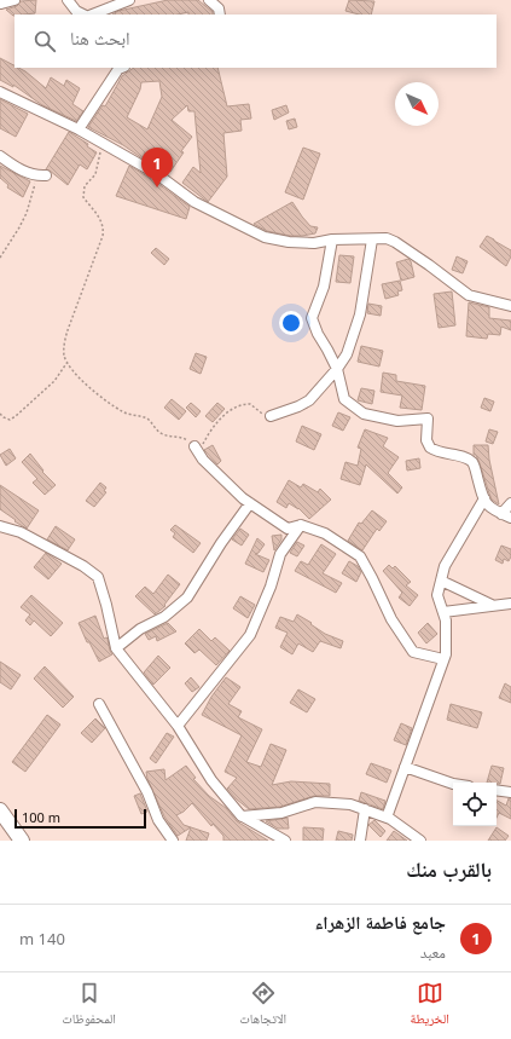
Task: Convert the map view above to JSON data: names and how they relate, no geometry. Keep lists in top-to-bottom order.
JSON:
{
  "scale_bar": "100 m",
  "north": "bottom right",
  "page": {
    "search": "ابحث هنا",
    "pins": "1",
    "scale": "100 m",
    "heading": "بالقرب منك",
    "list": [
      {
        "mark": "1",
        "name": "جامع فاطمة الزهراء",
        "note": "معبد",
        "value": "140 m"
      }
    ],
    "nav": ["الخريطة", "الاتجاهات", "المحفوظات"]
  }
}
